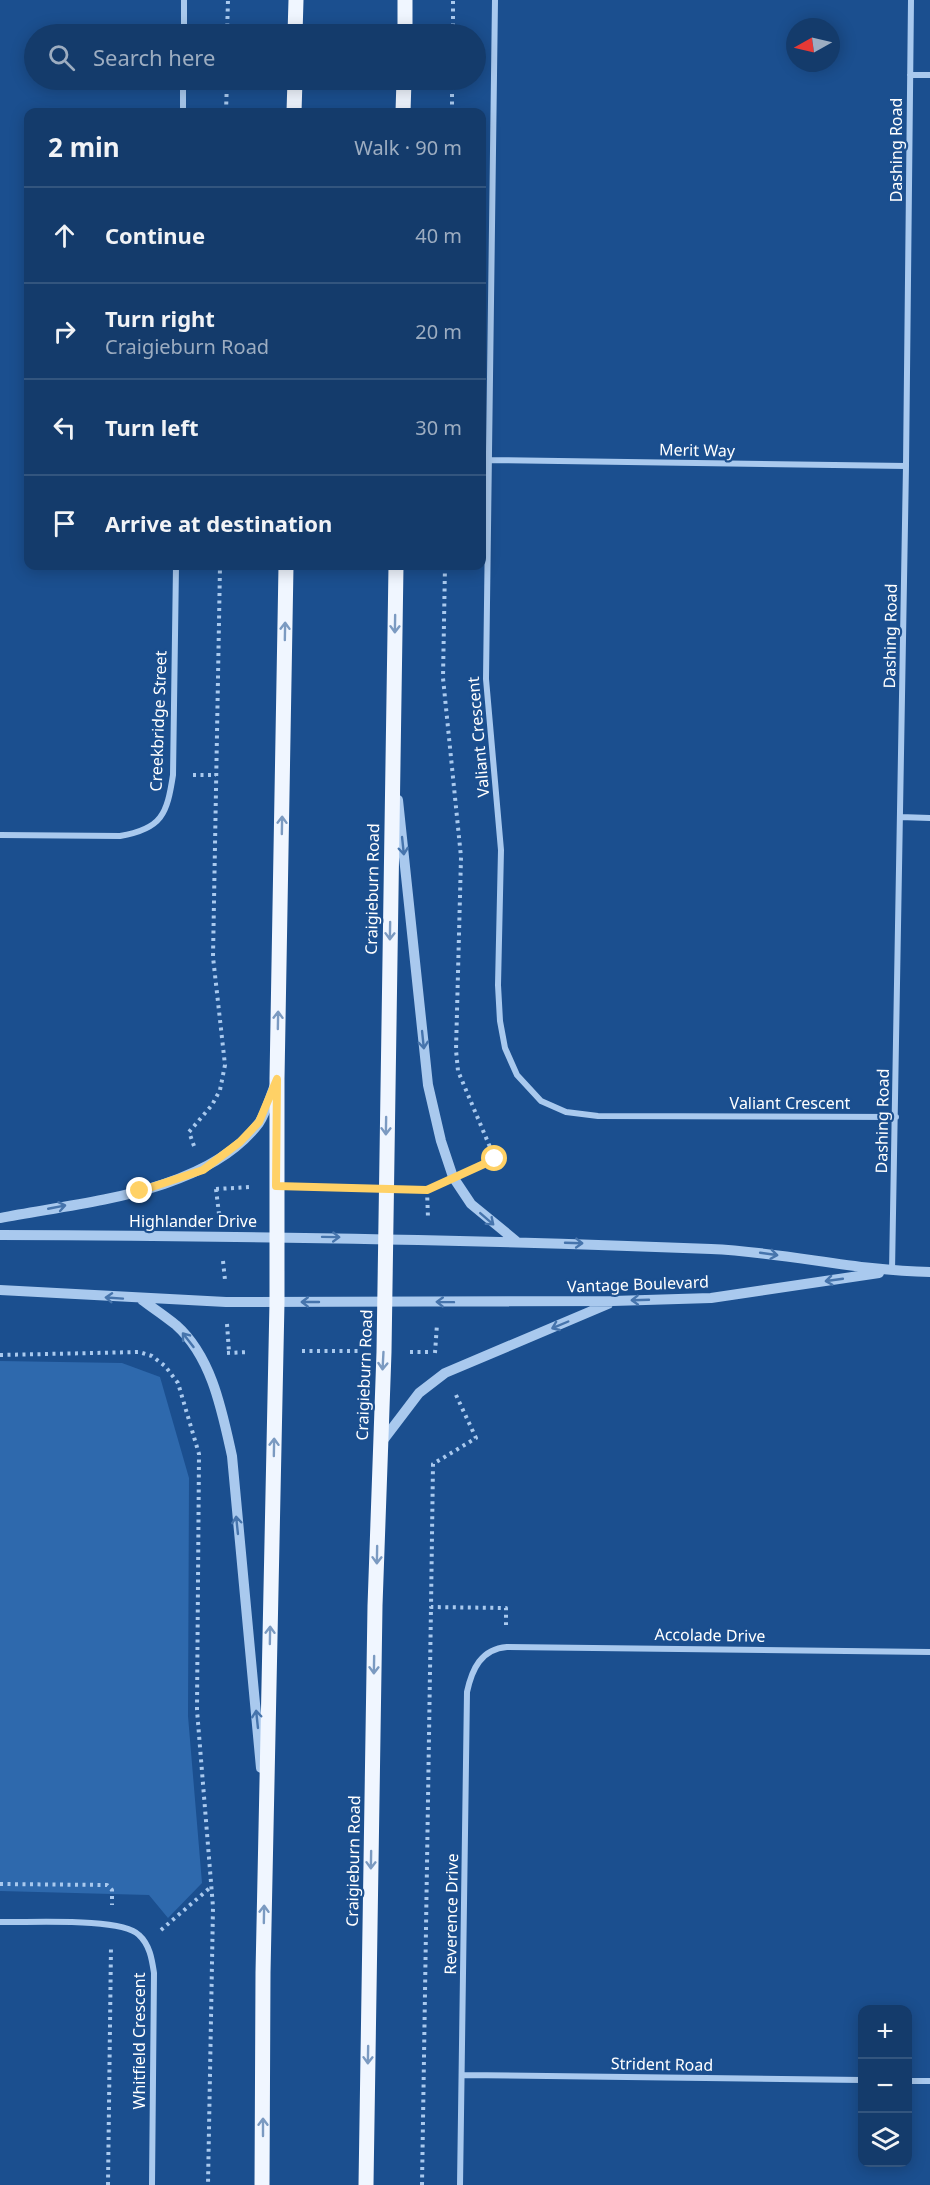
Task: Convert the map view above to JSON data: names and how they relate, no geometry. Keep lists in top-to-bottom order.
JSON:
{
  "streets": {
    "main road": ["Craigieburn Road"],
    "street": [
      "Dashing Road",
      "Merit Way",
      "Creekbridge Street",
      "Valiant Crescent",
      "Highlander Drive",
      "Vantage Boulevard",
      "Accolade Drive",
      "Reverence Drive",
      "Whitfield Crescent",
      "Strident Road"
    ]
  },
  "crossings": [
    ["Dashing Road", "Merit Way"],
    ["Dashing Road", "Valiant Crescent"],
    ["Dashing Road", "Vantage Boulevard"],
    ["Merit Way", "Valiant Crescent"],
    ["Craigieburn Road", "Highlander Drive"],
    ["Craigieburn Road", "Vantage Boulevard"],
    ["Highlander Drive", "Vantage Boulevard"],
    ["Accolade Drive", "Reverence Drive"],
    ["Reverence Drive", "Strident Road"]
  ],
  "north": "left",
  "page": {
    "search": "Search here",
    "heading": ["2 min", "Walk · 90 m"],
    "list": [
      ["Continue", "40 m"],
      ["Turn right", "Craigieburn Road", "20 m"],
      ["Turn left", "30 m"],
      "Arrive at destination"
    ],
    "map_buttons": ["+", "−"]
  }
}
